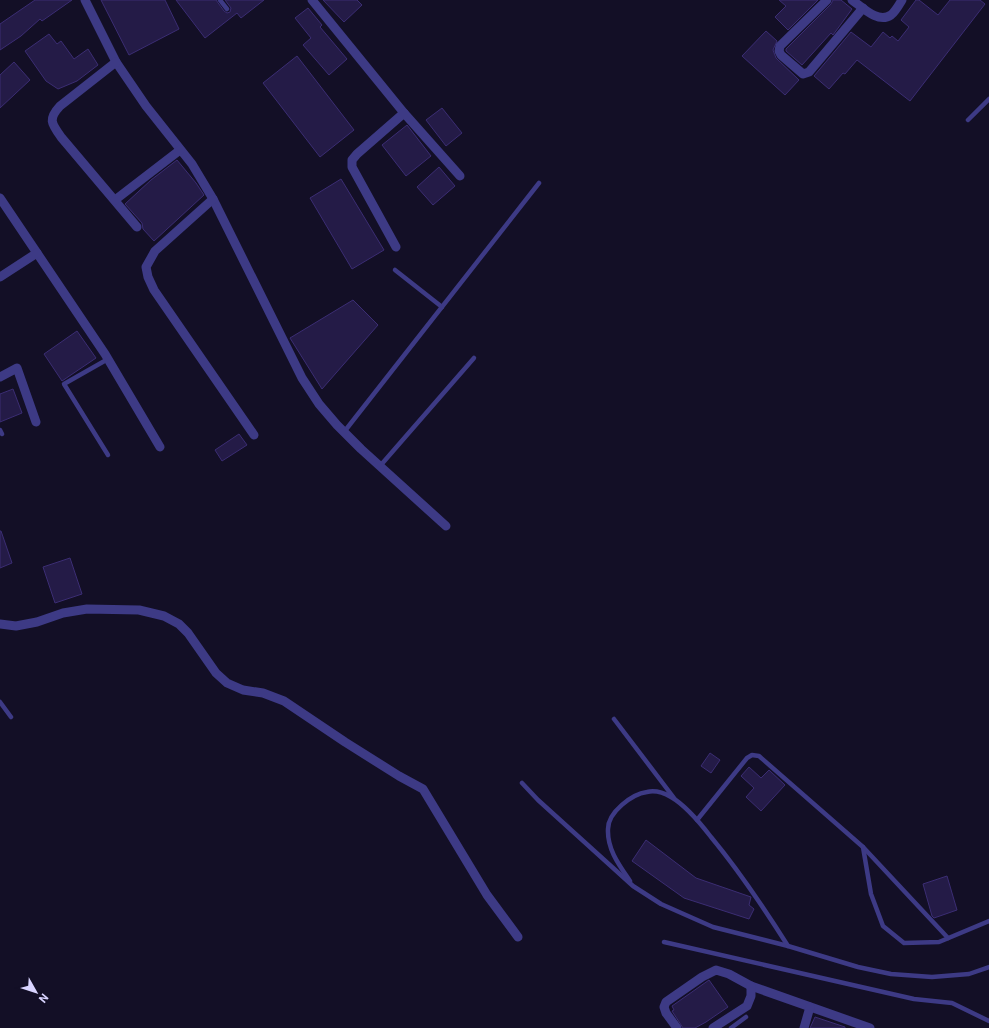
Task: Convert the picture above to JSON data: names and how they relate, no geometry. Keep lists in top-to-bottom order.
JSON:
{
  "north": "bottom right"
}
